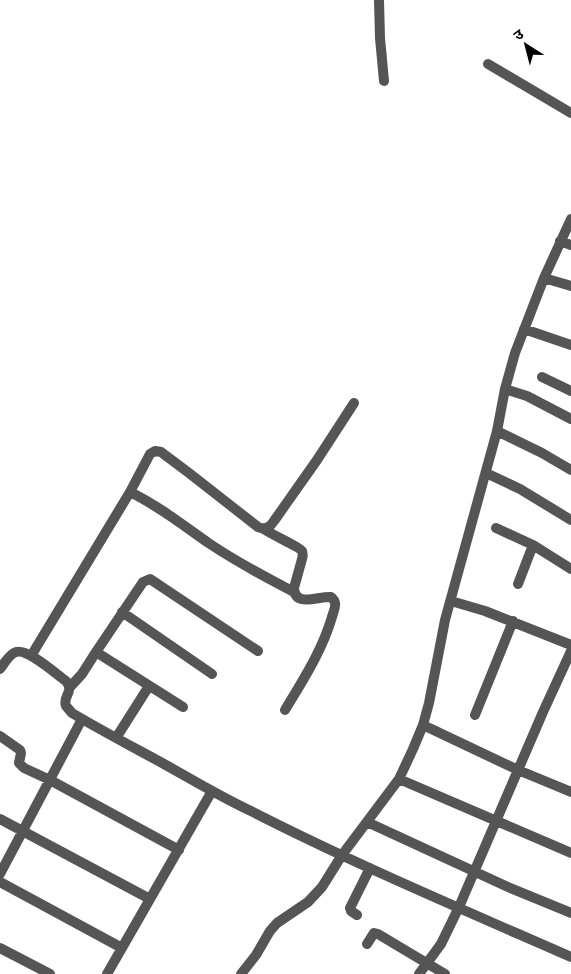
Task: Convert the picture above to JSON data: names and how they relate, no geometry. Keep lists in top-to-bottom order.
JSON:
{
  "north": "top left"
}
